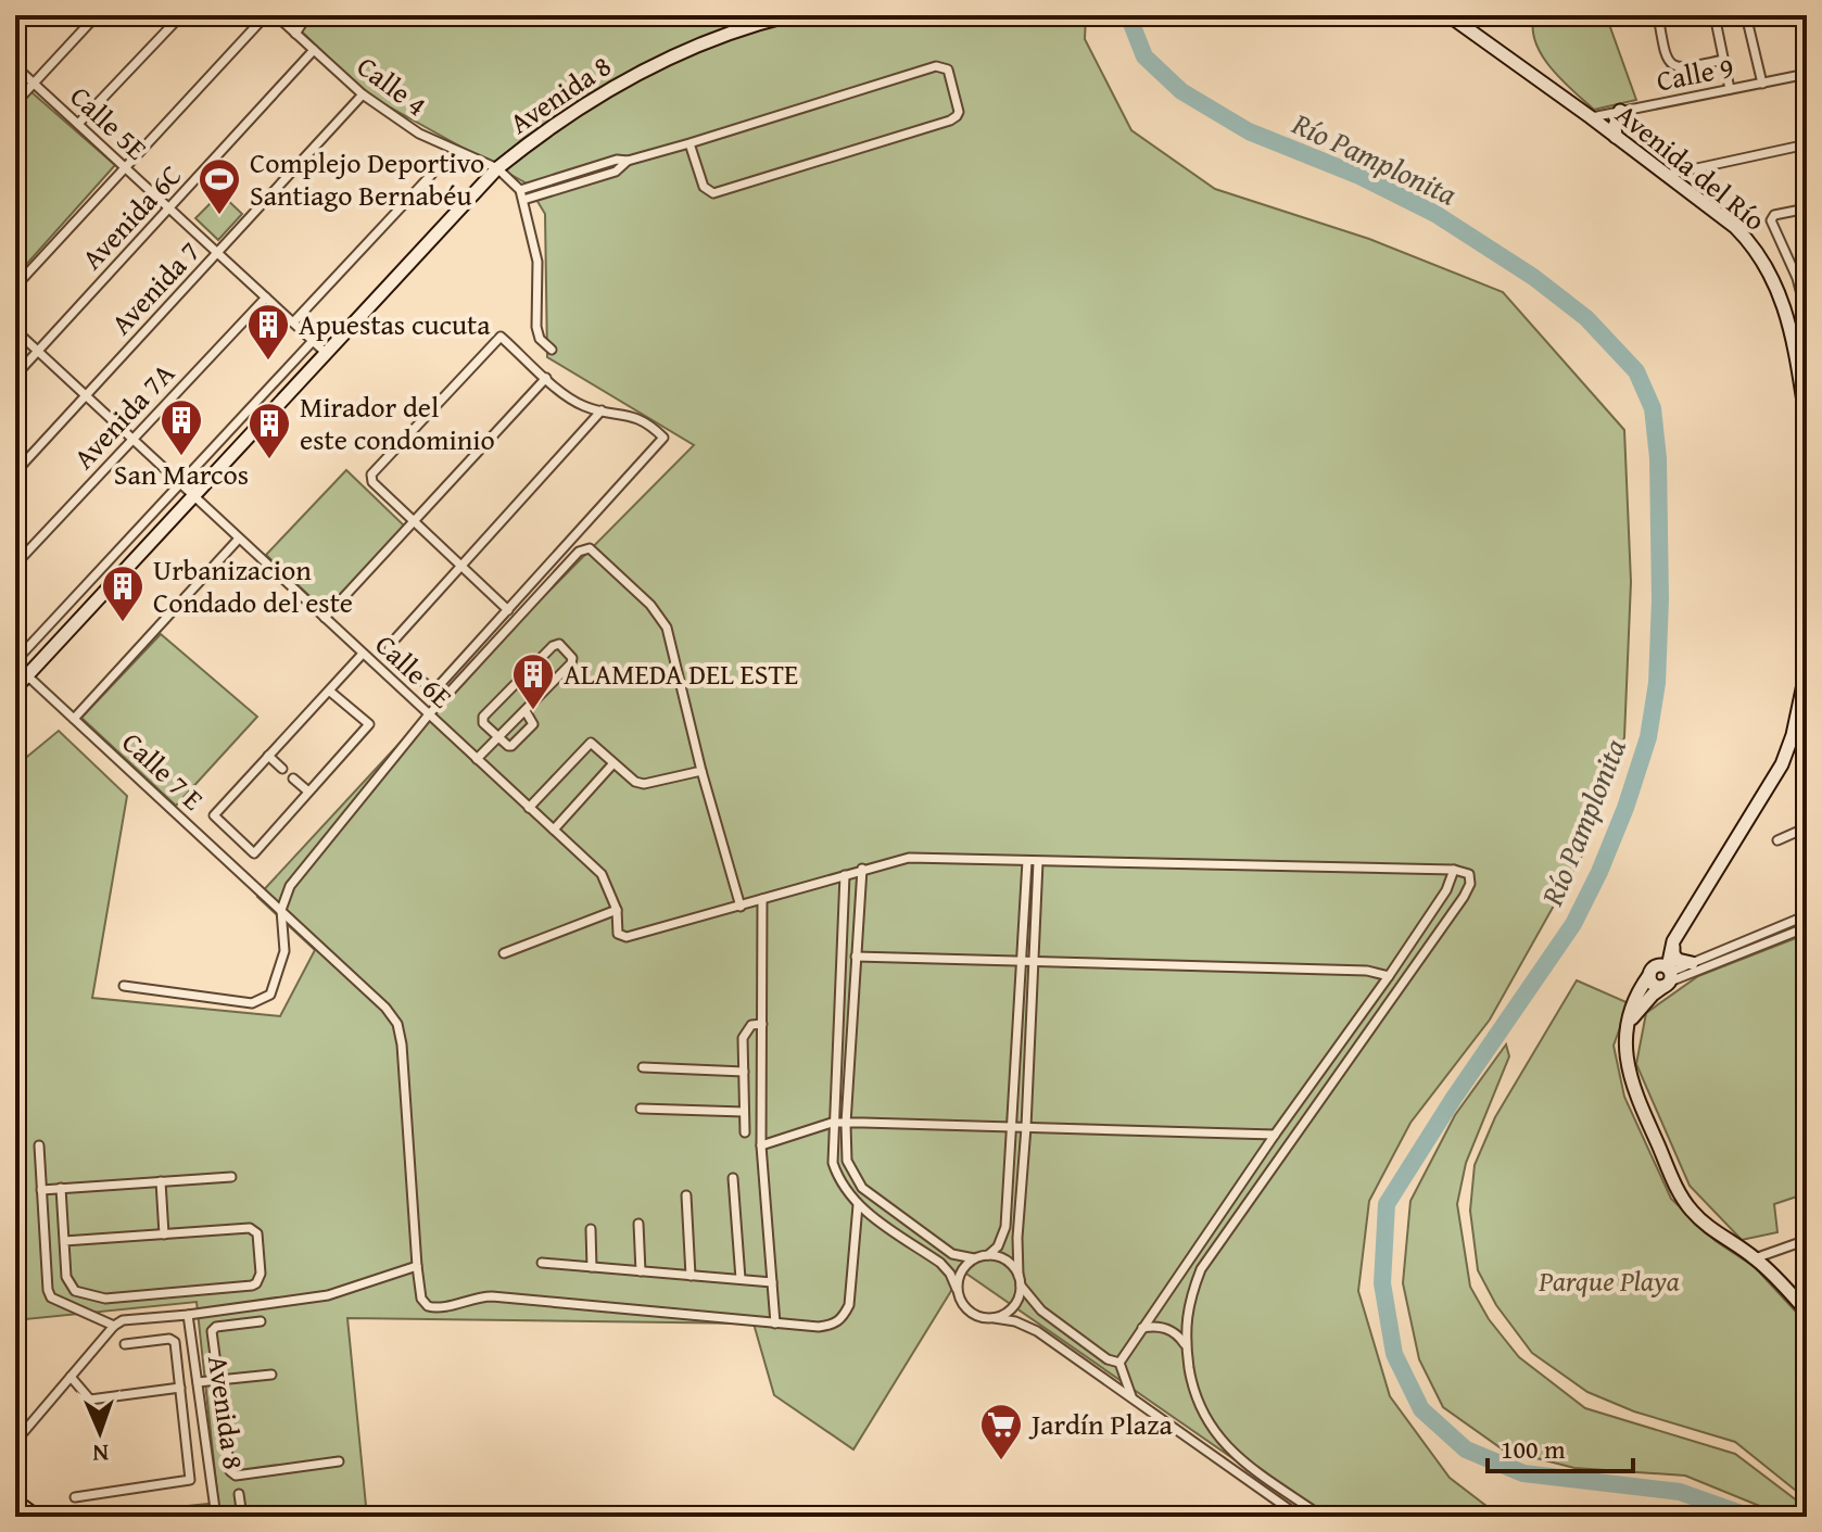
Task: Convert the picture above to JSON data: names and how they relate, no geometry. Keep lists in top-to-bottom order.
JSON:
{
  "streets": {
    "main road": ["Avenida 8", "Avenida del Río"],
    "street": [
      "Calle 9",
      "Calle 4",
      "Calle 5E",
      "Avenida 6C",
      "Avenida 7",
      "Avenida 7A",
      "Calle 6E",
      "Calle 7 E"
    ]
  },
  "crossings": [
    ["Calle 9", "Avenida del Río"],
    ["Calle 4", "Avenida 8"],
    ["Calle 4", "Avenida 6C"],
    ["Calle 4", "Avenida 7"],
    ["Avenida 8", "Calle 5E"],
    ["Avenida 8", "Calle 6E"],
    ["Avenida 8", "Calle 7 E"],
    ["Calle 5E", "Avenida 6C"],
    ["Calle 5E", "Avenida 7"],
    ["Calle 5E", "Avenida 7A"],
    ["Avenida 6C", "Calle 6E"],
    ["Avenida 7", "Calle 6E"],
    ["Avenida 7A", "Calle 6E"]
  ],
  "water": ["Río Pamplonita"],
  "parks": ["Parque Playa"],
  "places": {
    "sports": ["Complejo Deportivo Santiago Bernabéu"],
    "building": [
      "Apuestas cucuta",
      "San Marcos",
      "Mirador del este condominio",
      "Urbanizacion Condado del este",
      "ALAMEDA DEL ESTE"
    ],
    "supermarket": ["Jardín Plaza"]
  },
  "scale_bar": "100 m",
  "north": "bottom"
}
